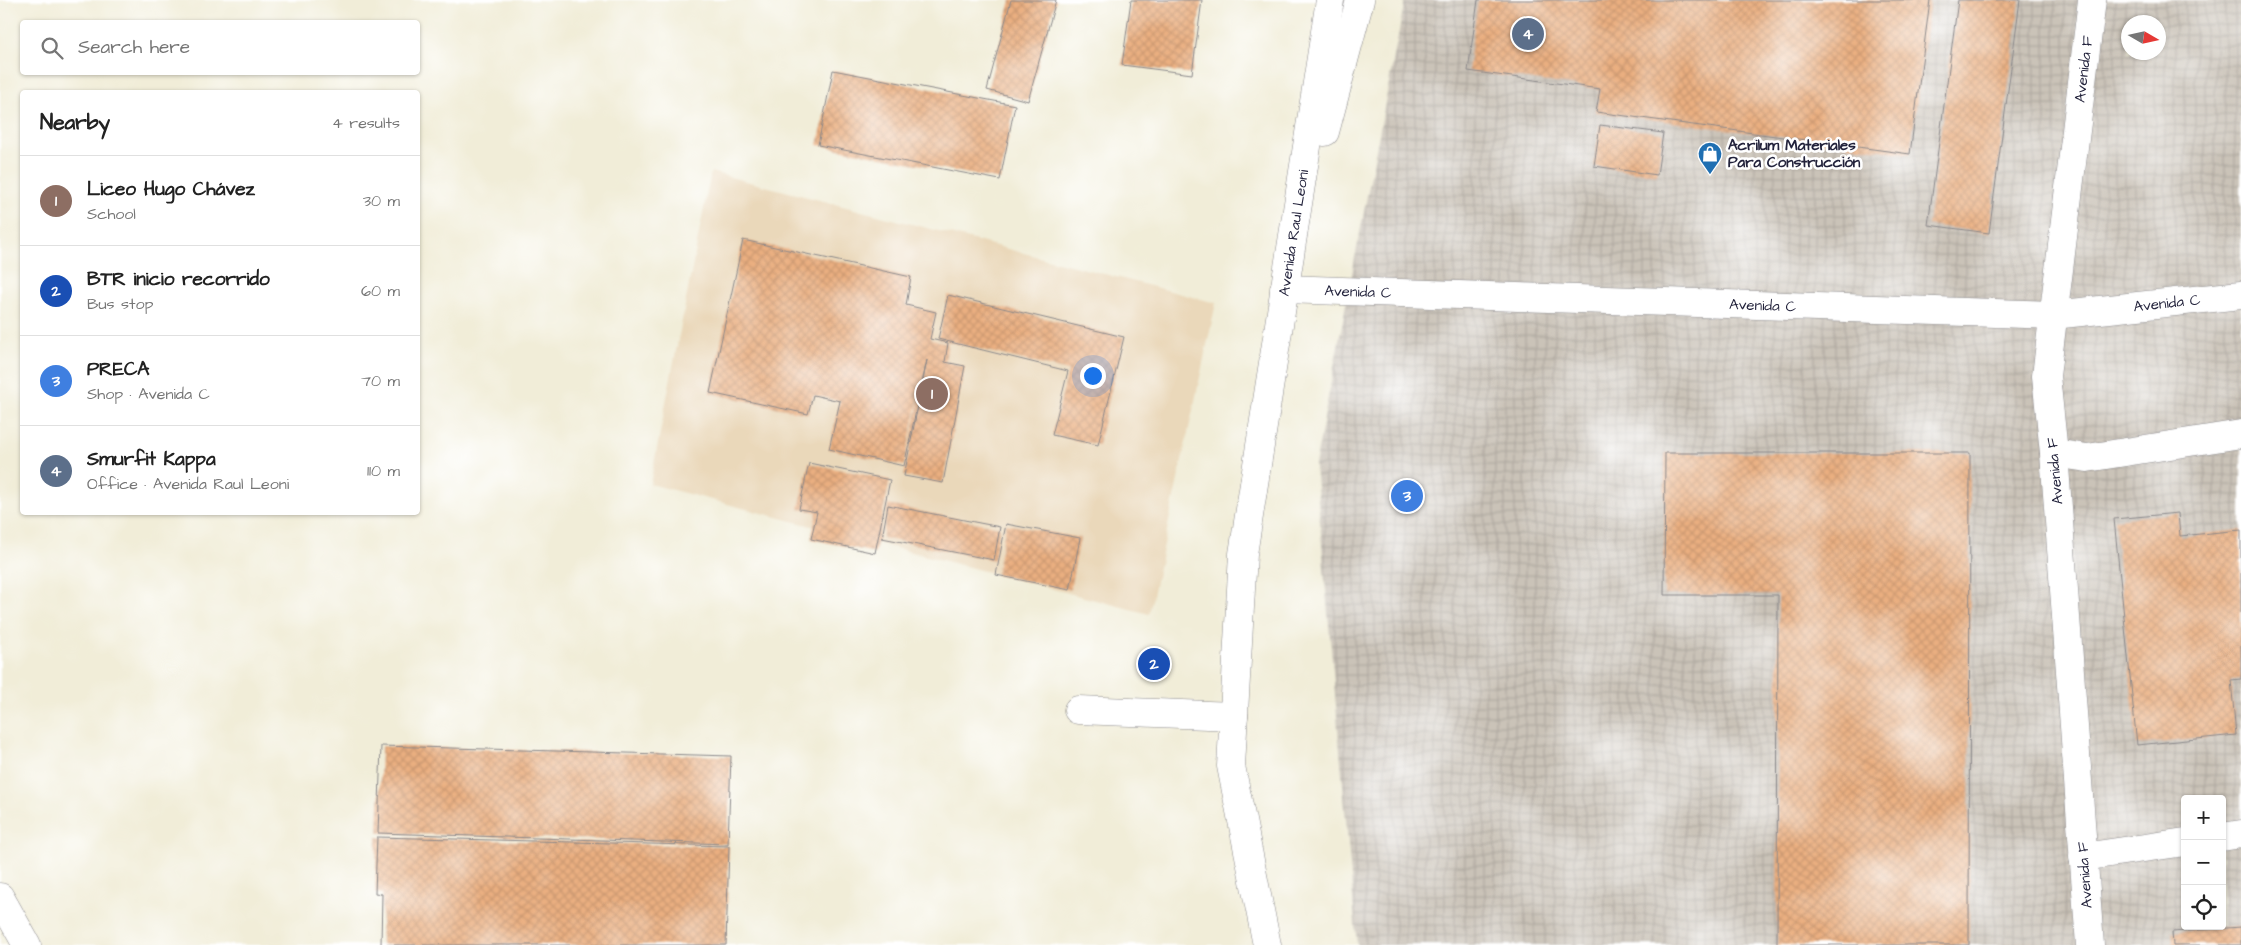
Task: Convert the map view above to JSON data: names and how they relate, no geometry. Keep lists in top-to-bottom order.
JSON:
{
  "streets": {
    "street": ["Avenida F", "Avenida Raul Leoni", "Avenida C"]
  },
  "crossings": [
    ["Avenida F", "Avenida C"],
    ["Avenida Raul Leoni", "Avenida C"]
  ],
  "places": {
    "shop": ["Acrilum Materiales Para Construcción"]
  },
  "north": "right",
  "page": {
    "pins": [
      "4",
      "1",
      "3",
      "2"
    ],
    "search": "Search here",
    "heading": ["Nearby", "4 results"],
    "list": [
      {
        "mark": "1",
        "name": "Liceo Hugo Chávez",
        "note": "School",
        "value": "30 m"
      },
      {
        "mark": "2",
        "name": "BTR inicio recorrido",
        "note": "Bus stop",
        "value": "60 m"
      },
      {
        "mark": "3",
        "name": "PRECA",
        "note": "Shop · Avenida C",
        "value": "70 m"
      },
      {
        "mark": "4",
        "name": "Smurfit Kappa",
        "note": "Office · Avenida Raul Leoni",
        "value": "110 m"
      }
    ],
    "map_buttons": ["+", "−"]
  }
}
